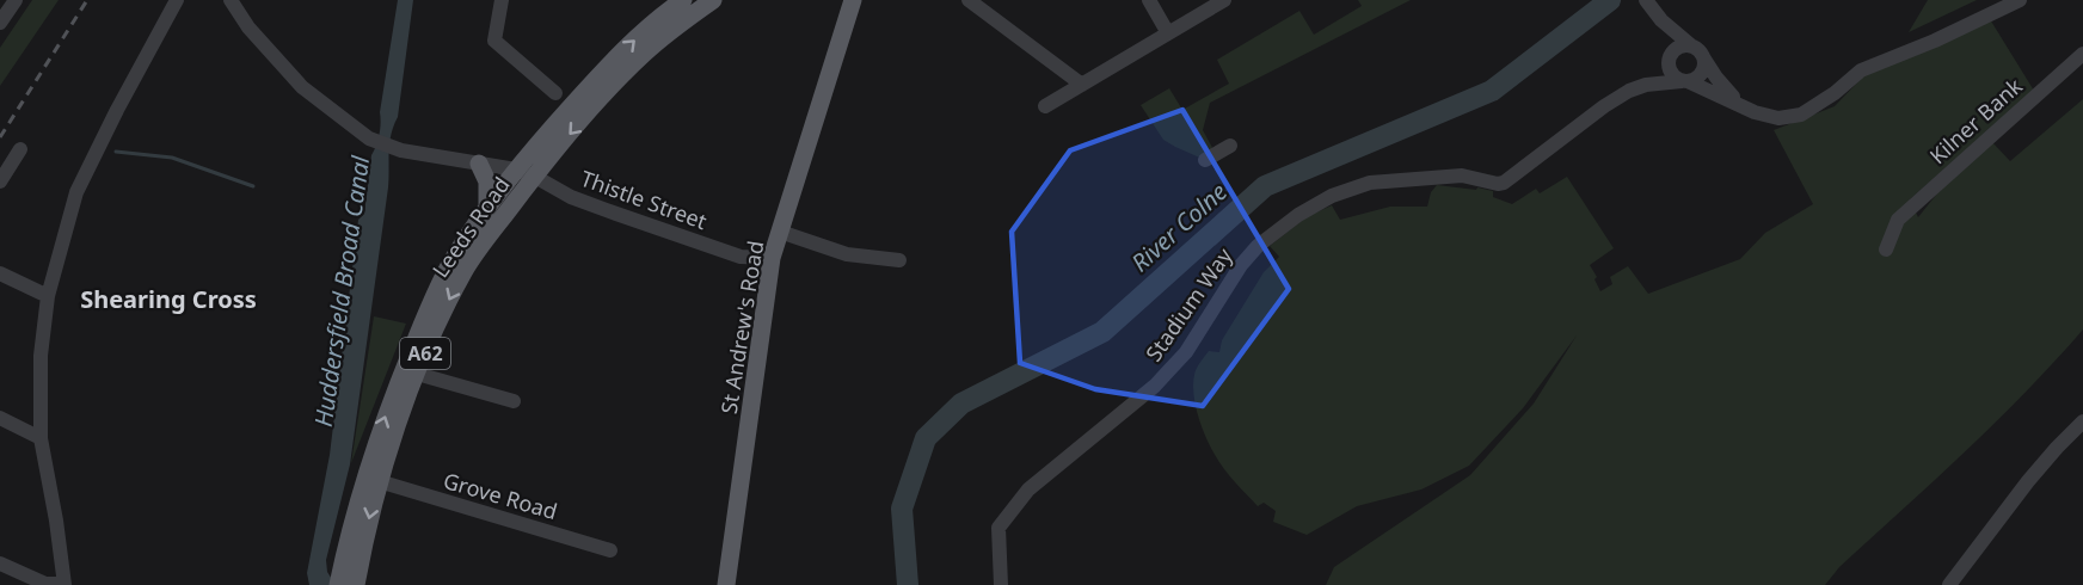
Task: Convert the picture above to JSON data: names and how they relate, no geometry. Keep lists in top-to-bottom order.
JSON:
{
  "streets": {
    "main road": ["Leeds Road", "St Andrew's Road", "A62"],
    "street": [
      "Kilner Bank",
      "Thistle Street",
      "Stadium Way",
      "Grove Road"
    ]
  },
  "crossings": [
    ["Thistle Street", "Leeds Road"],
    ["Thistle Street", "St Andrew's Road"],
    ["Leeds Road", "Grove Road"]
  ],
  "districts": ["Shearing Cross"],
  "water": ["River Colne", "Huddersfield Broad Canal"]
}
